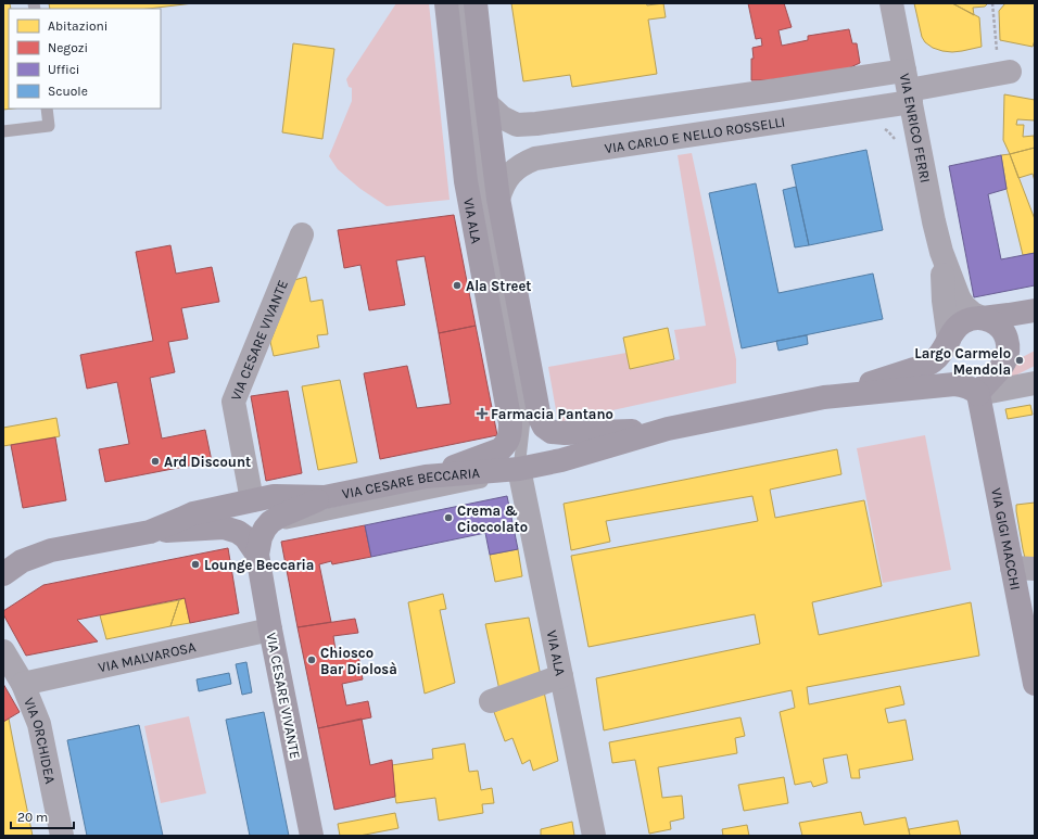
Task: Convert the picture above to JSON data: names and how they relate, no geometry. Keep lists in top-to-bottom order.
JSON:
{
  "streets": {
    "main road": [
      "VIA ALA",
      "VIA CESARE VIVANTE",
      "VIA CESARE BECCARIA",
      "VIA GIGI MACCHI"
    ],
    "street": [
      "VIA ENRICO FERRI",
      "VIA CARLO E NELLO ROSSELLI",
      "VIA MALVAROSA",
      "VIA ORCHIDEA"
    ]
  },
  "crossings": [
    ["VIA ENRICO FERRI", "VIA CARLO E NELLO ROSSELLI"],
    ["VIA CARLO E NELLO ROSSELLI", "VIA ALA"],
    ["VIA ALA", "VIA CESARE BECCARIA"],
    ["VIA CESARE VIVANTE", "VIA CESARE BECCARIA"],
    ["VIA CESARE VIVANTE", "VIA MALVAROSA"],
    ["VIA MALVAROSA", "VIA ORCHIDEA"]
  ],
  "places": {
    "other": [
      "Ala Street",
      "Largo Carmelo Mendola",
      "Ard Discount",
      "Crema & Cioccolato",
      "Lounge Beccaria",
      "Chiosco Bar Diolosà"
    ],
    "health": ["Farmacia Pantano"]
  },
  "legend": [
    "Abitazioni",
    "Negozi",
    "Uffici",
    "Scuole"
  ],
  "scale_bar": "20 m"
}
